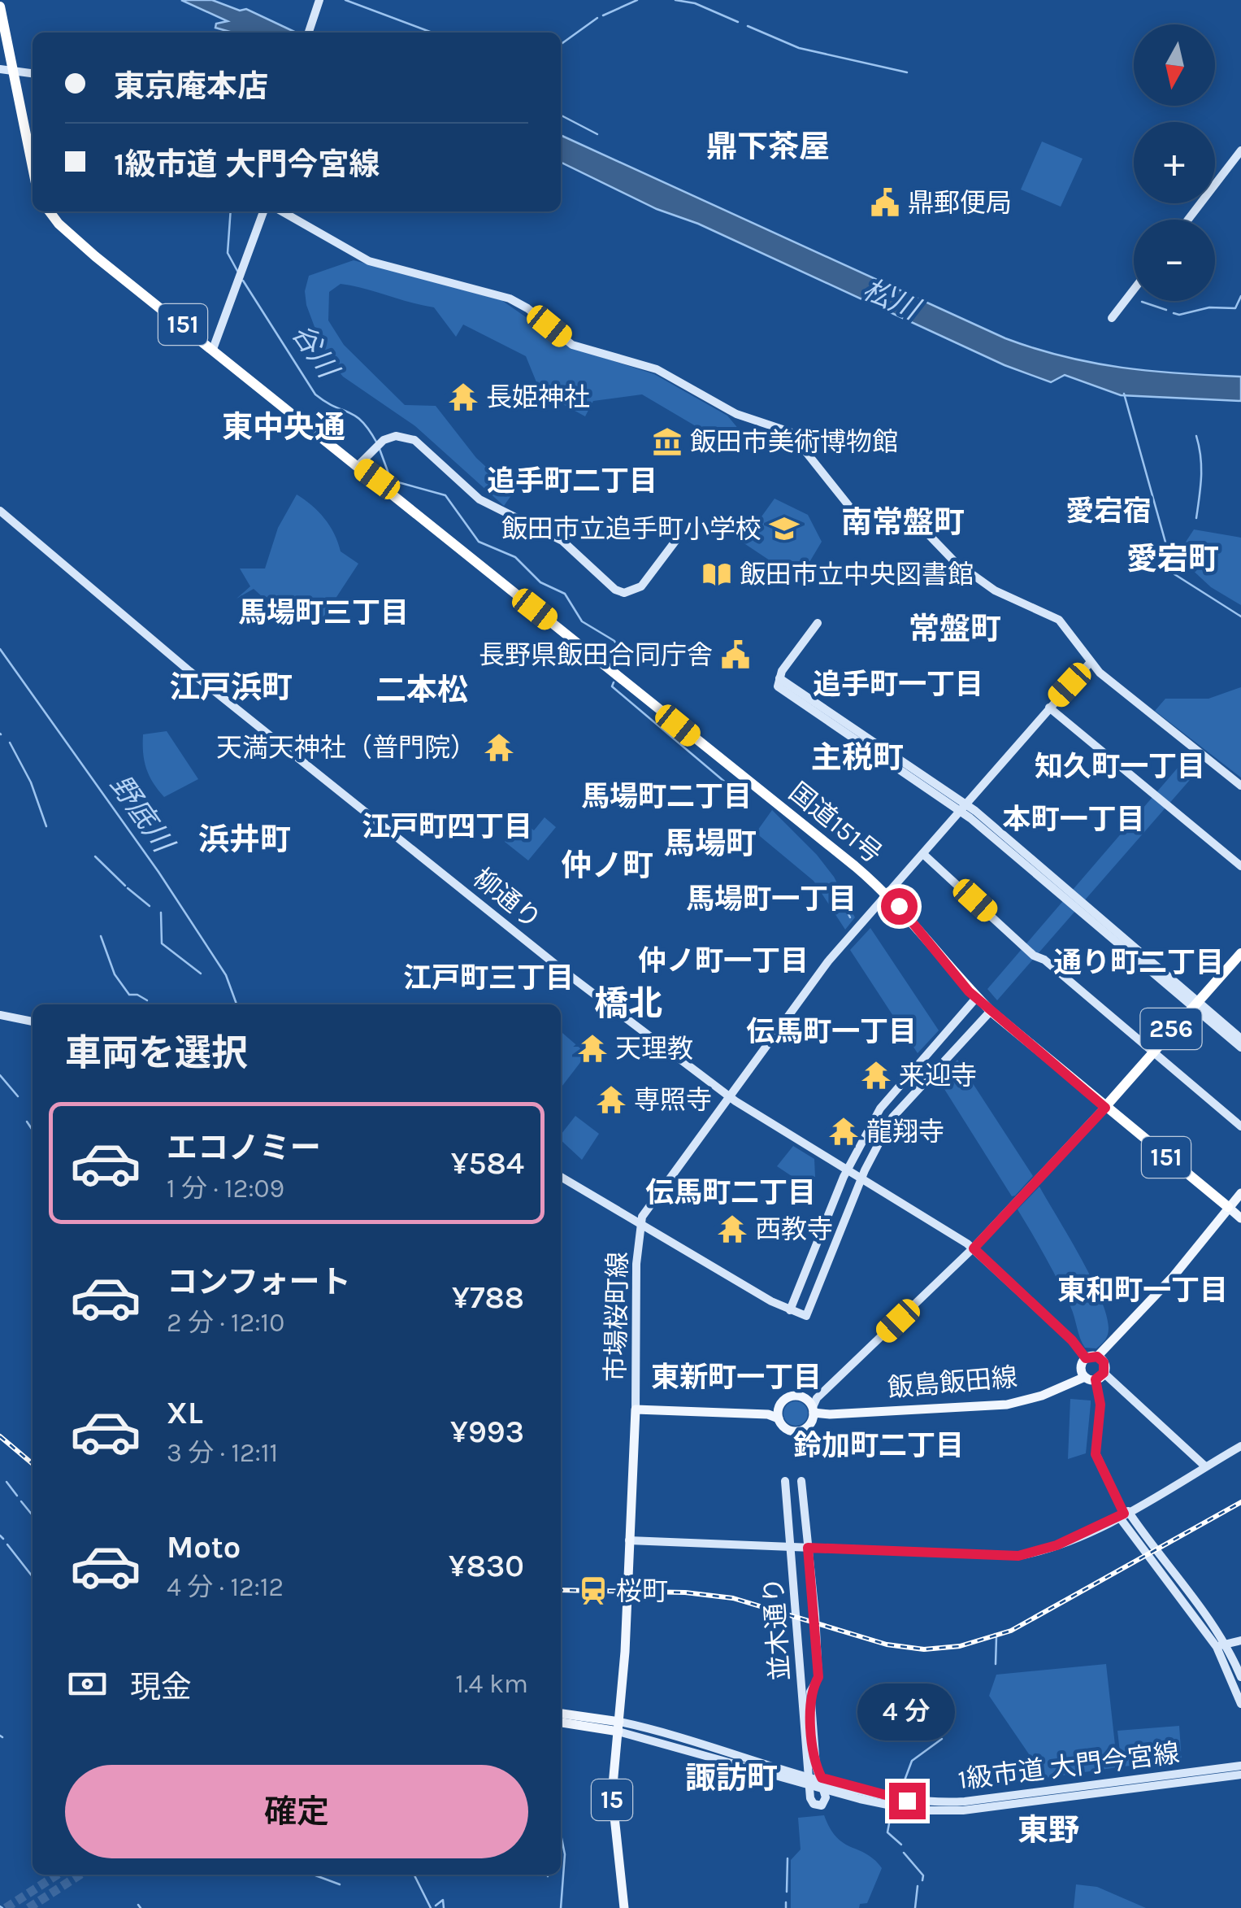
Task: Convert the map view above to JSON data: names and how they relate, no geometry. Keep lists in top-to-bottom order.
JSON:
{
  "streets": {
    "highway": ["151", "国道151号", "256"],
    "main road": ["飯島飯田線", "15"],
    "street": [
      "柳通り",
      "市場桜町線",
      "並木通り",
      "1級市道 大門今宮線"
    ]
  },
  "crossings": [
    ["151", "国道151号"],
    ["151", "256"],
    ["市場桜町線", "飯島飯田線"],
    ["市場桜町線", "15"],
    ["飯島飯田線", "15"],
    ["並木通り", "1級市道 大門今宮線"],
    ["1級市道 大門今宮線", "15"]
  ],
  "districts": [
    "鼎下茶屋",
    "東中央通",
    "追手町二丁目",
    "愛宕宿",
    "南常盤町",
    "愛宕町",
    "馬場町三丁目",
    "常盤町",
    "追手町一丁目",
    "江戸浜町",
    "二本松",
    "主税町",
    "知久町一丁目",
    "馬場町二丁目",
    "本町一丁目",
    "江戸町四丁目",
    "浜井町",
    "馬場町",
    "仲ノ町",
    "馬場町一丁目",
    "仲ノ町一丁目",
    "通り町二丁目",
    "江戸町三丁目",
    "橋北",
    "伝馬町一丁目",
    "伝馬町二丁目",
    "東和町一丁目",
    "東新町一丁目",
    "鈴加町二丁目",
    "諏訪町",
    "東野"
  ],
  "water": ["松川", "谷川", "野底川"],
  "places": {
    "public building": ["鼎郵便局", "長野県飯田合同庁舎"],
    "temple": [
      "長姫神社",
      "天満天神社（普門院）",
      "天理教",
      "来迎寺",
      "専照寺",
      "龍翔寺",
      "西教寺"
    ],
    "museum": ["飯田市美術博物館"],
    "school or university": ["飯田市立追手町小学校"],
    "library": ["飯田市立中央図書館"],
    "station": ["桜町"]
  },
  "north": "bottom",
  "page": {
    "map_buttons": ["+", "−"],
    "banner": ["東京庵本店", "1級市道 大門今宮線"],
    "heading": "車両を選択",
    "list": [
      {
        "name": "エコノミー",
        "note": "1 分 · 12:09",
        "value": "¥584"
      },
      {
        "name": "コンフォート",
        "note": "2 分 · 12:10",
        "value": "¥788"
      },
      {
        "name": "XL",
        "note": "3 分 · 12:11",
        "value": "¥993"
      },
      {
        "name": "Moto",
        "note": "4 分 · 12:12",
        "value": "¥830"
      }
    ],
    "pay": ["現金", "1.4 km"],
    "bubble": "4 分",
    "buttons": "確定"
  }
}
